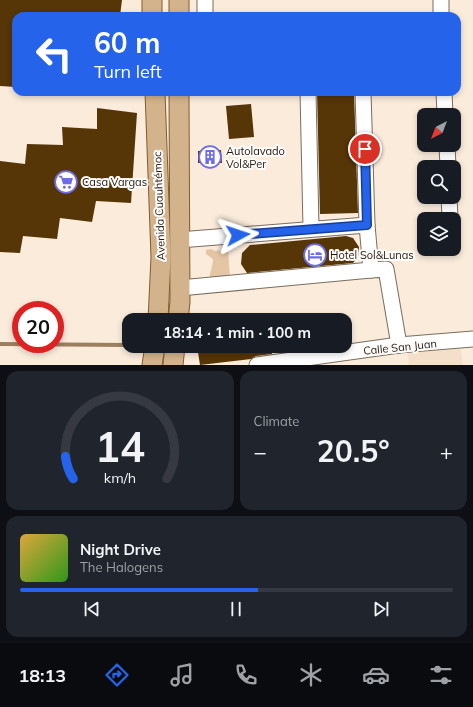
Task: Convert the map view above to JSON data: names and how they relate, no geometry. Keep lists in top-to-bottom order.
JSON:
{
  "streets": {
    "main road": ["Avenida Cuauhtémoc"],
    "street": ["Calle San Juan"]
  },
  "places": {
    "building": ["Autolavado Vol&Per"],
    "supermarket": ["Casa Vargas"],
    "hotel": ["Hotel Sol&Lunas"]
  },
  "north": "bottom left",
  "page": {
    "turn": ["60 m", "Turn left"],
    "limit": "20",
    "trip": "18:14 · 1 min · 100 m",
    "tile": "Climate",
    "heat": ["−", "20.5°", "+"],
    "song": ["Night Drive", "The Halogens"],
    "tabs": "18:13",
    "gauge": ["14", "km/h"]
  }
}
